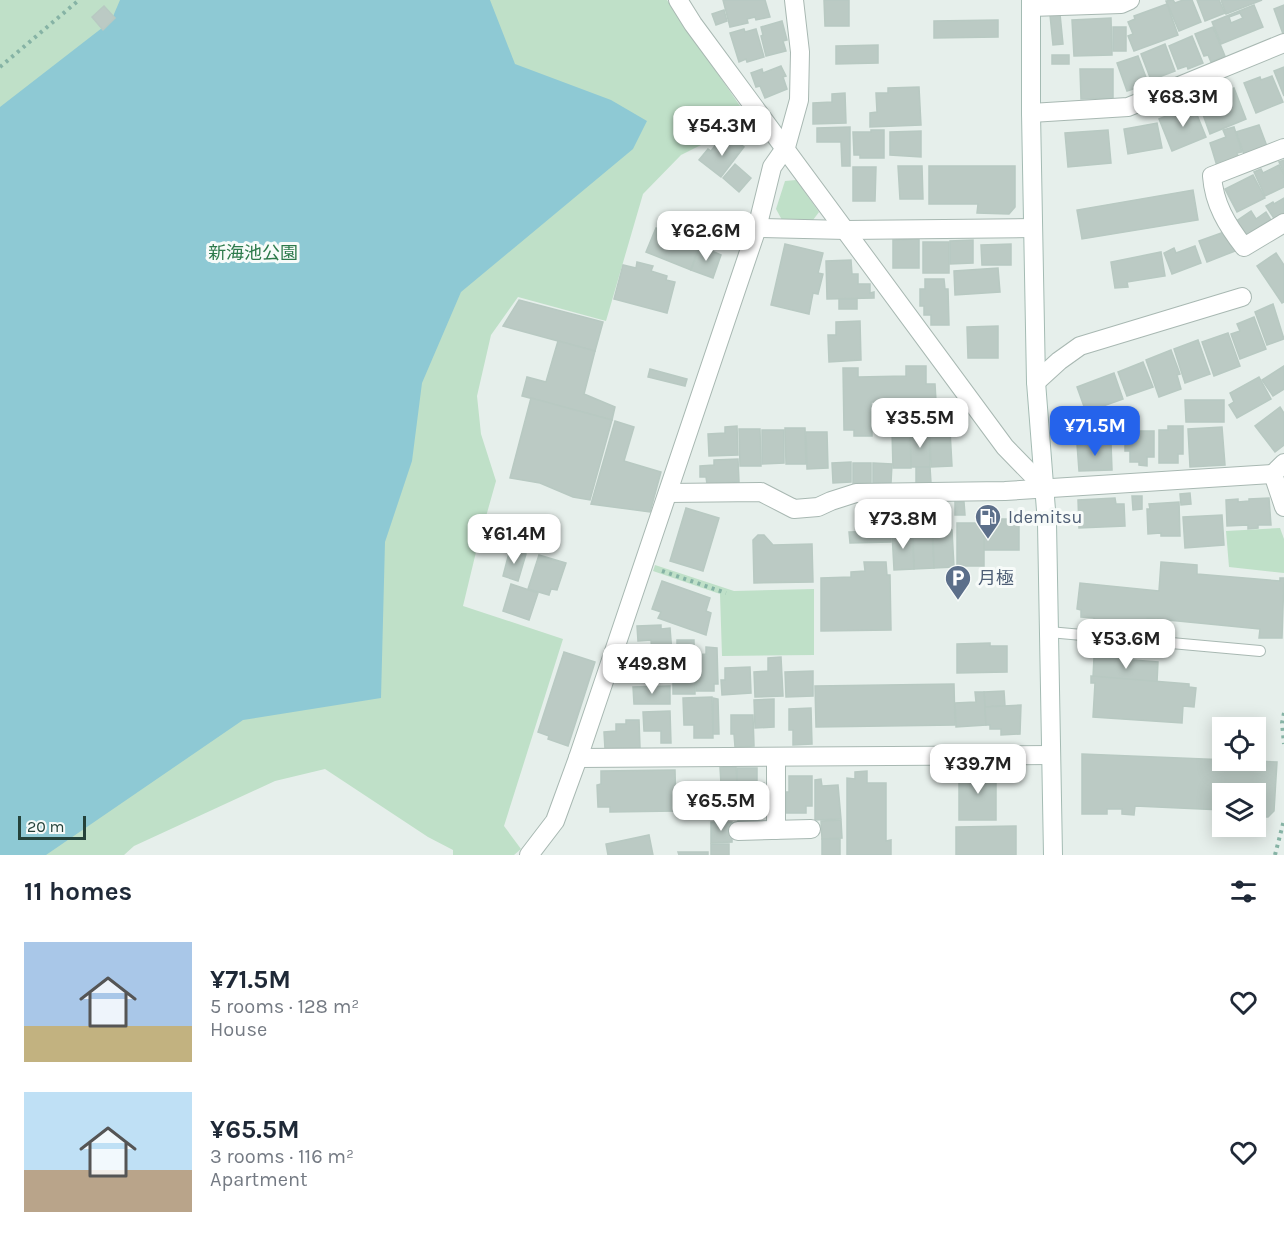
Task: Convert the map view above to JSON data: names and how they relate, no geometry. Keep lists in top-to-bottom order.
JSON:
{
  "parks": ["新海池公園"],
  "places": {
    "fuel station": ["Idemitsu"],
    "parking": ["月極"]
  },
  "scale_bar": "20 m",
  "page": {
    "price": [
      "¥68.3M",
      "¥54.3M",
      "¥62.6M",
      "¥35.5M",
      "¥71.5M",
      "¥73.8M",
      "¥61.4M",
      "¥53.6M",
      "¥49.8M",
      "¥39.7M",
      "¥65.5M"
    ],
    "scale": "20 m",
    "heading": "11 homes",
    "list": [
      {
        "name": "¥71.5M",
        "note": "5 rooms · 128 m² · House"
      },
      {
        "name": "¥65.5M",
        "note": "3 rooms · 116 m² · Apartment"
      }
    ]
  }
}
